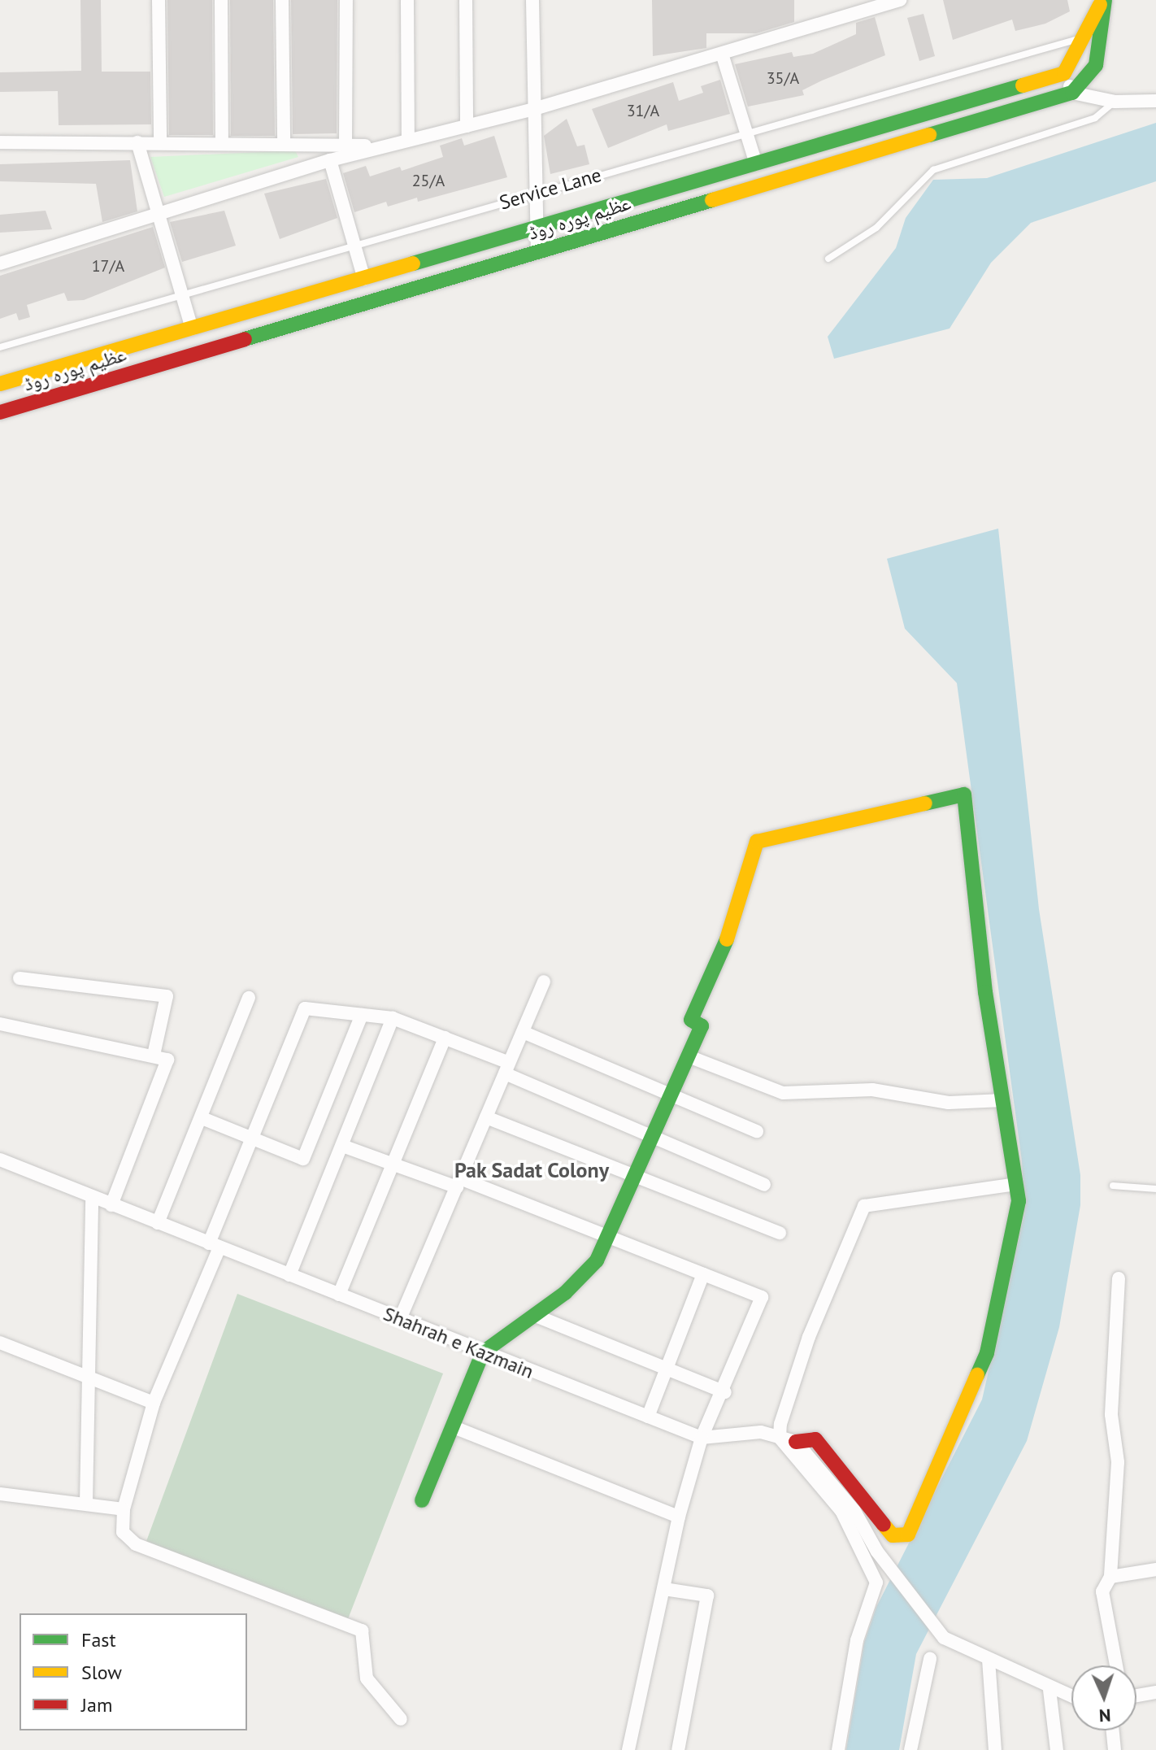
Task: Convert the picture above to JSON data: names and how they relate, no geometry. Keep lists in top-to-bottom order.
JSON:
{
  "streets": {
    "main road": ["عظیم پورہ روڈ"],
    "street": ["Shahrah e Kazmain"],
    "lane": ["Service Lane"]
  },
  "districts": ["Pak Sadat Colony"],
  "house_numbers": [
    "35/A",
    "31/A",
    "25/A",
    "17/A"
  ],
  "legend": ["Fast", "Slow", "Jam"],
  "north": "bottom"
}
